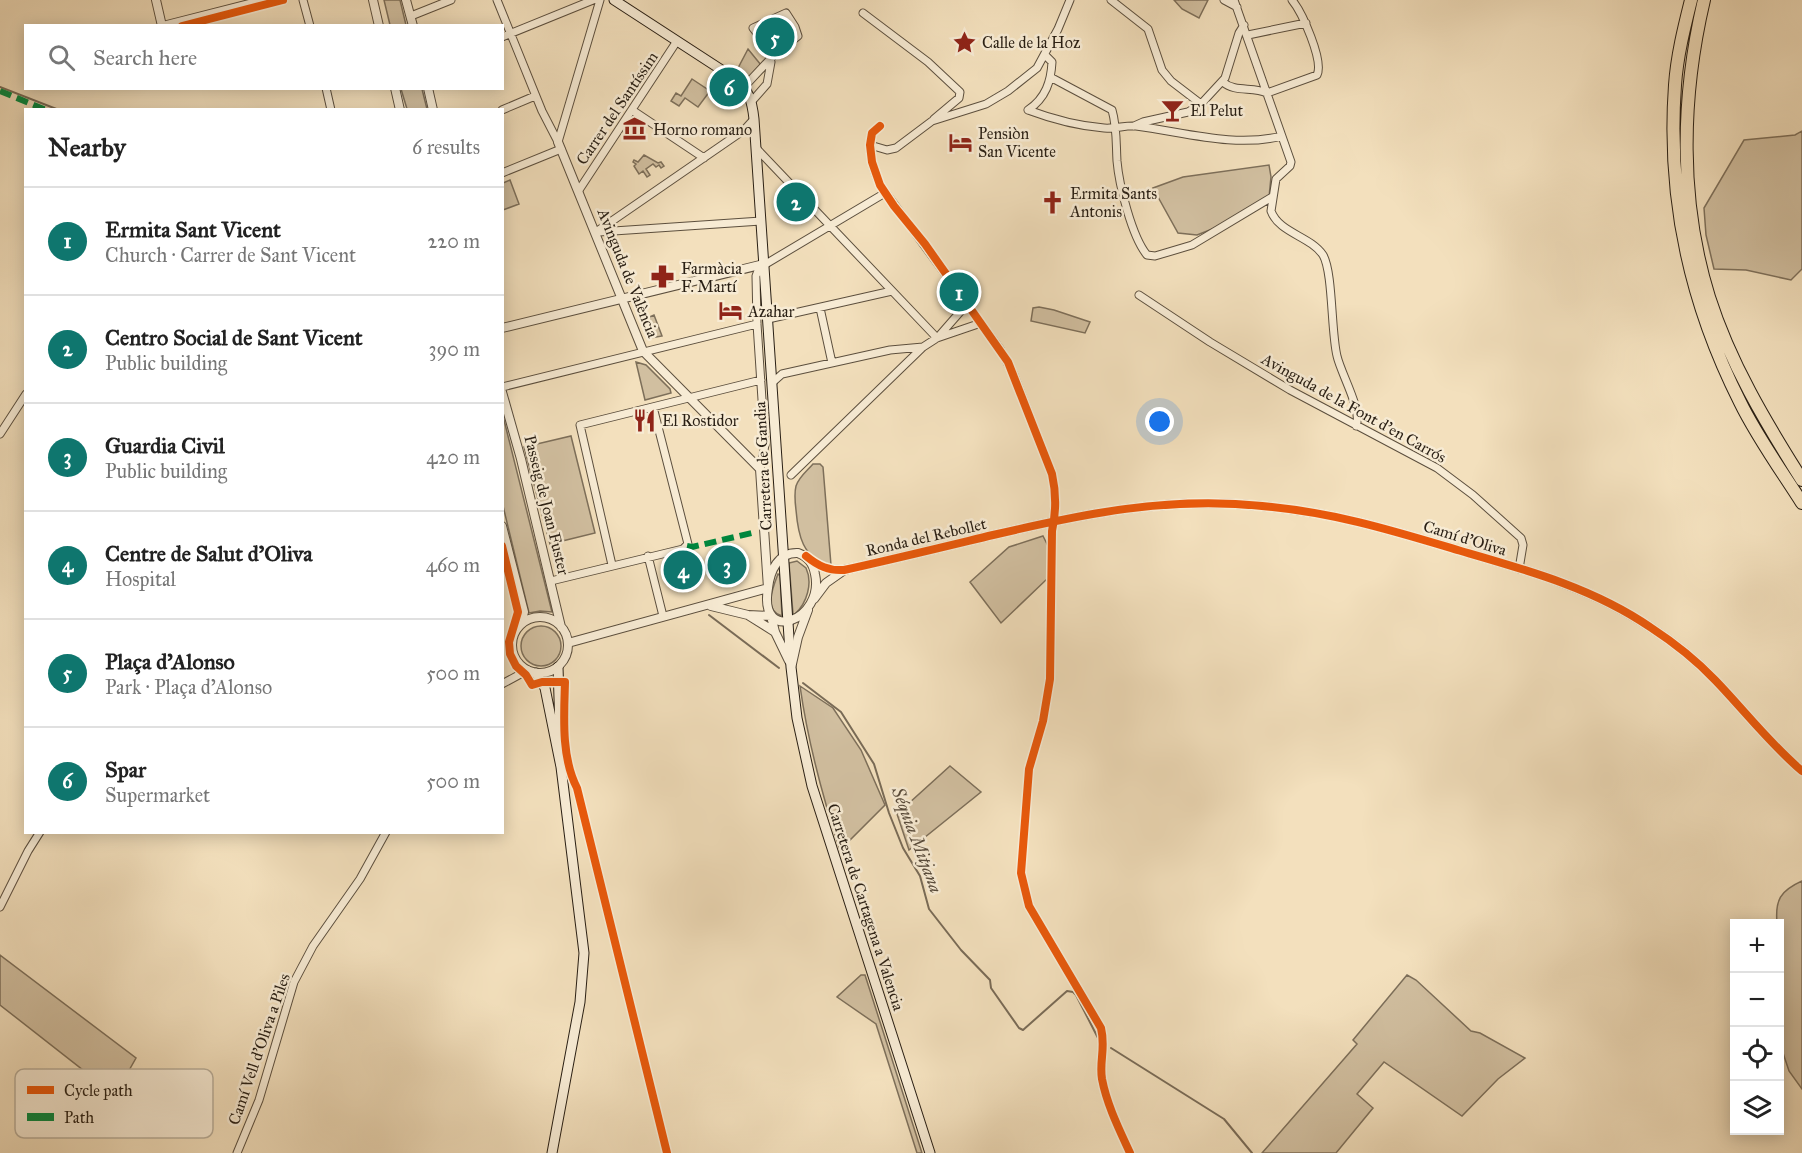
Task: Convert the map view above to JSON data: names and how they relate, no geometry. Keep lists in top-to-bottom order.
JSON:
{
  "streets": {
    "main road": ["Carretera de Gandia", "Carretera de Cartagena a Valencia"],
    "street": [
      "Carrer del Santíssim",
      "Avinguda de València",
      "Avinguda de la Font d'en Carrós",
      "Passeig de Joan Fuster",
      "Ronda del Rebollet",
      "Camí d’Oliva",
      "Camí Vell d'Oliva a Piles"
    ]
  },
  "crossings": [
    ["Carrer del Santíssim", "Avinguda de València"],
    ["Avinguda de València", "Carretera de Gandia"],
    ["Avinguda de la Font d'en Carrós", "Camí d’Oliva"],
    ["Carretera de Gandia", "Carretera de Cartagena a Valencia"],
    ["Ronda del Rebollet", "Camí d’Oliva"]
  ],
  "water": ["Séquia Mitjana"],
  "places": {
    "place": ["Calle de la Hoz"],
    "bar": ["El Pelut"],
    "museum": ["Horno romano"],
    "hotel": ["Pensiòn San Vicente", "Azahar"],
    "church": ["Ermita Sants Antonis"],
    "pharmacy": ["Farmàcia F. Martí"],
    "restaurant": ["El Rostidor"]
  },
  "legend": ["Cycle path", "Path"],
  "page": {
    "pins": [
      "5",
      "6",
      "2",
      "1",
      "3",
      "4"
    ],
    "search": "Search here",
    "heading": ["Nearby", "6 results"],
    "list": [
      {
        "mark": "1",
        "name": "Ermita Sant Vicent",
        "note": "Church · Carrer de Sant Vicent",
        "value": "220 m"
      },
      {
        "mark": "2",
        "name": "Centro Social de Sant Vicent",
        "note": "Public building",
        "value": "390 m"
      },
      {
        "mark": "3",
        "name": "Guardia Civil",
        "note": "Public building",
        "value": "420 m"
      },
      {
        "mark": "4",
        "name": "Centre de Salut d'Oliva",
        "note": "Hospital",
        "value": "460 m"
      },
      {
        "mark": "5",
        "name": "Plaça d'Alonso",
        "note": "Park · Plaça d'Alonso",
        "value": "500 m"
      },
      {
        "mark": "6",
        "name": "Spar",
        "note": "Supermarket",
        "value": "500 m"
      }
    ],
    "map_buttons": ["+", "−"]
  }
}
